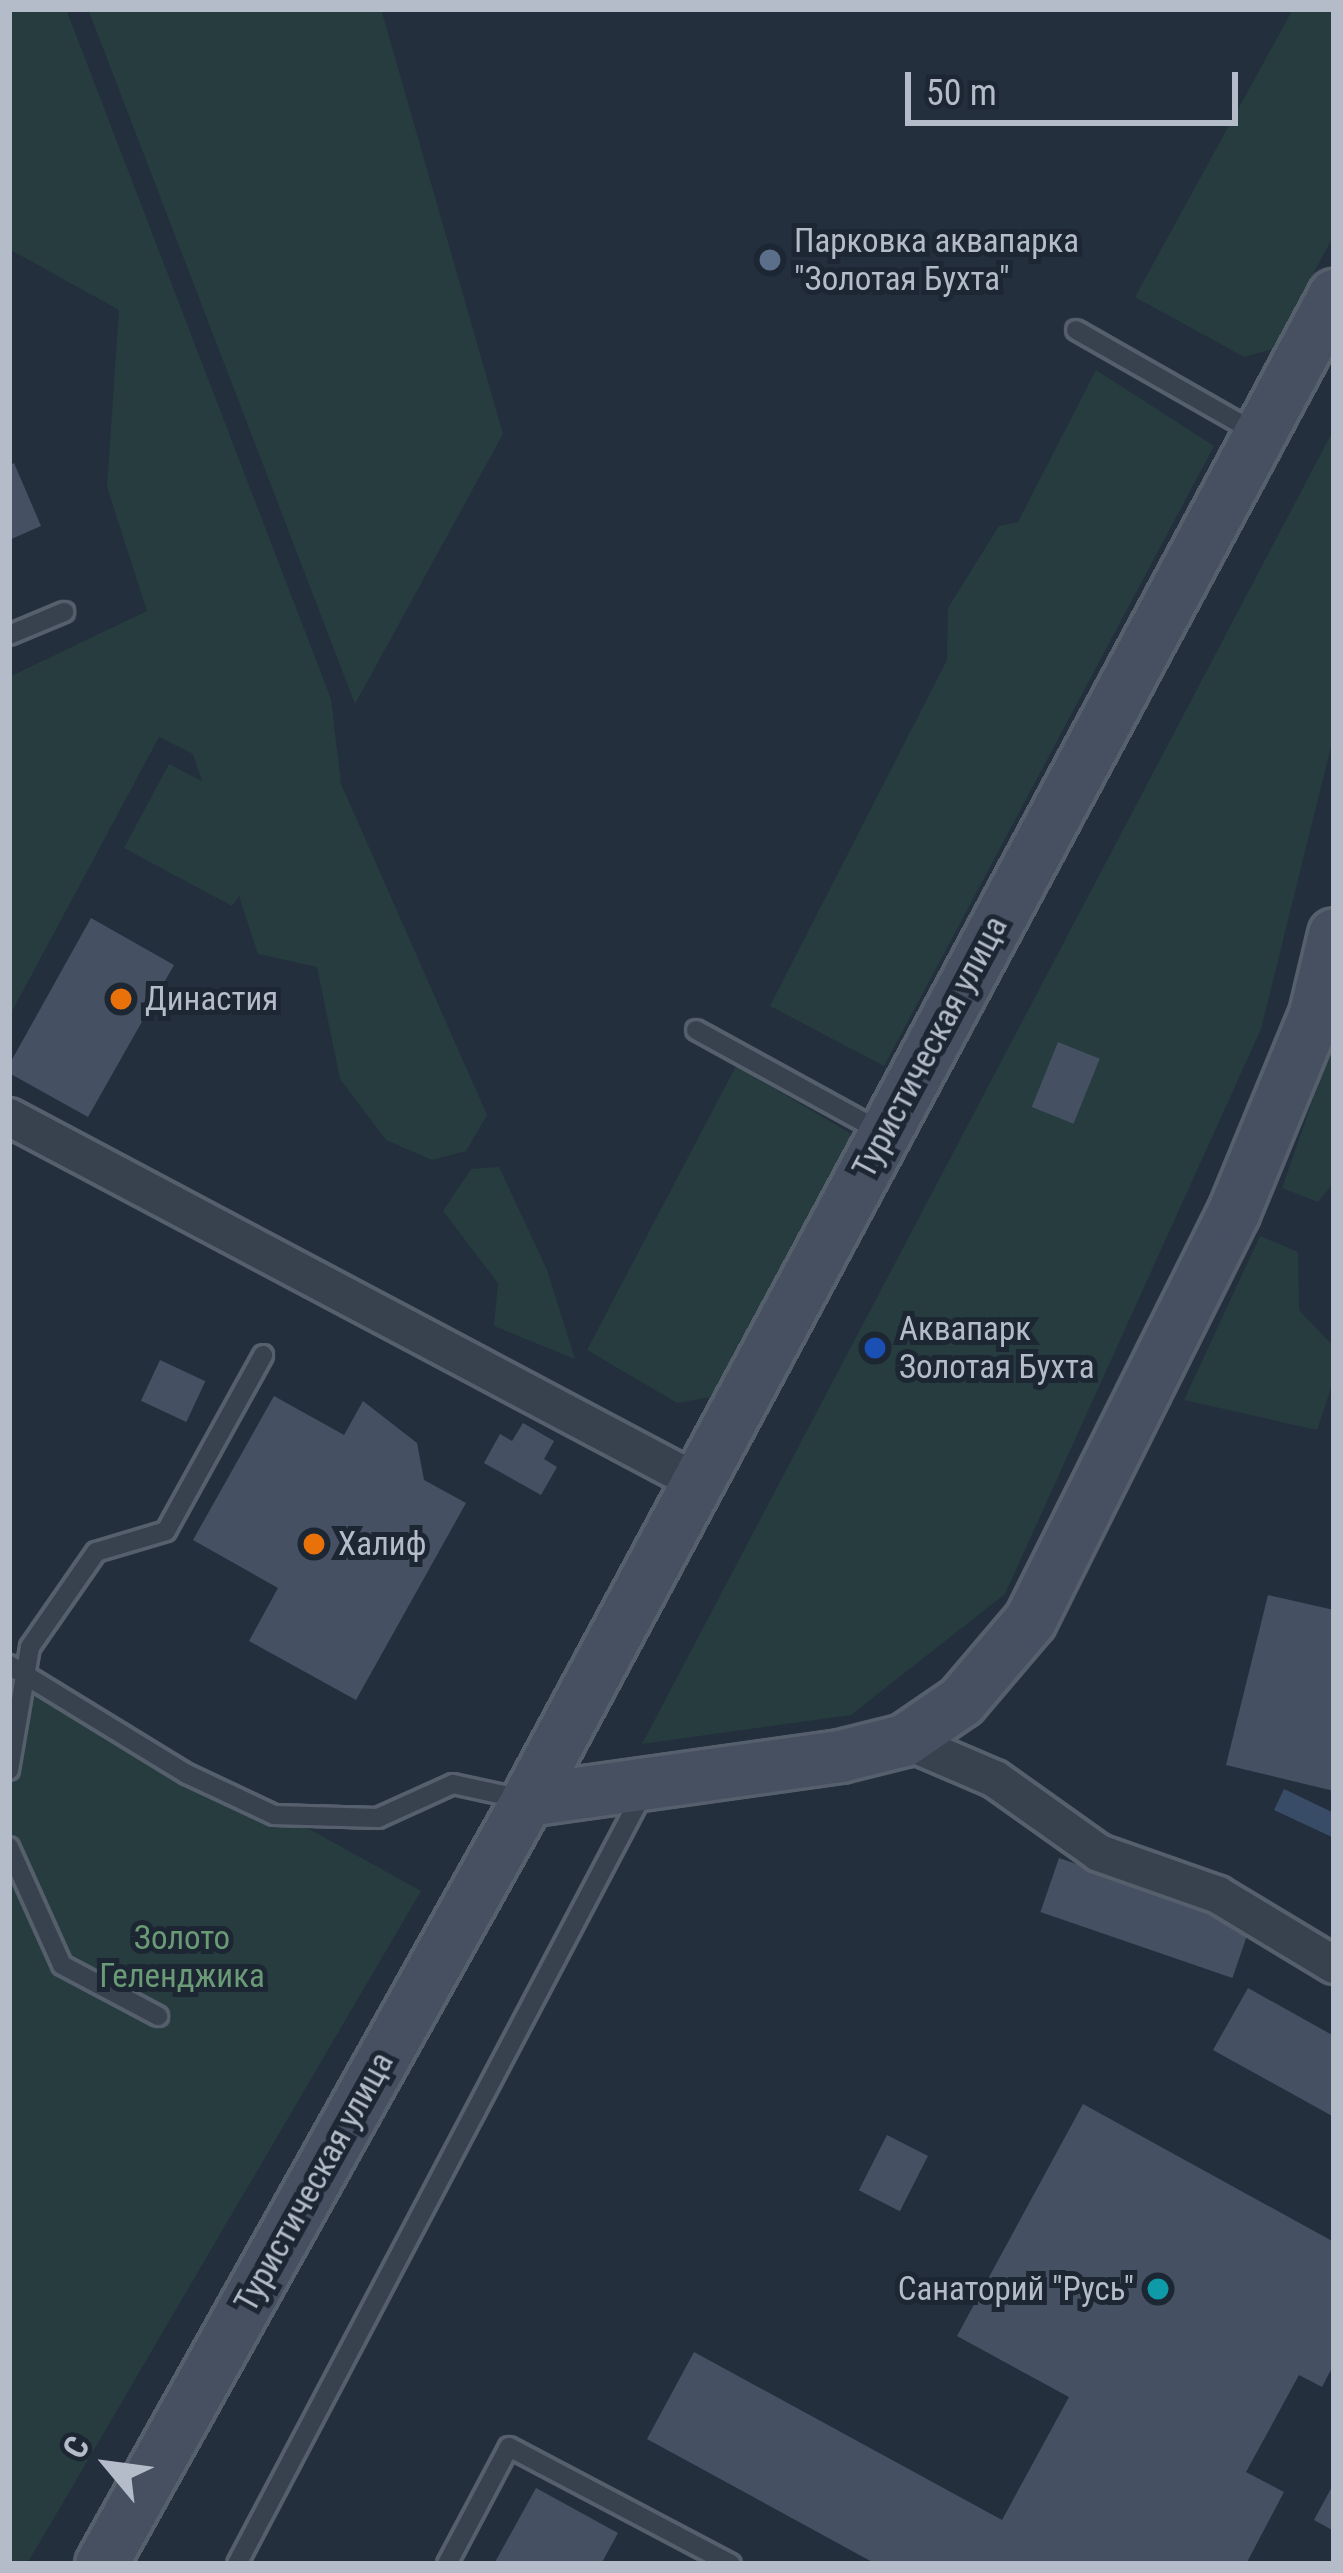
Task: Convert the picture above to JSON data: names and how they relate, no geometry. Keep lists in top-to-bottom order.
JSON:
{
  "streets": {
    "street": ["Туристическая улица"]
  },
  "parks": ["Золото Геленджика"],
  "places": [
    "Парковка аквапарка \"Золотая Бухта\"",
    "Династия",
    "Аквапарк Золотая Бухта",
    "Халиф",
    "Санаторий \"Русь\""
  ],
  "scale_bar": "50 m",
  "north": "top left"
}
